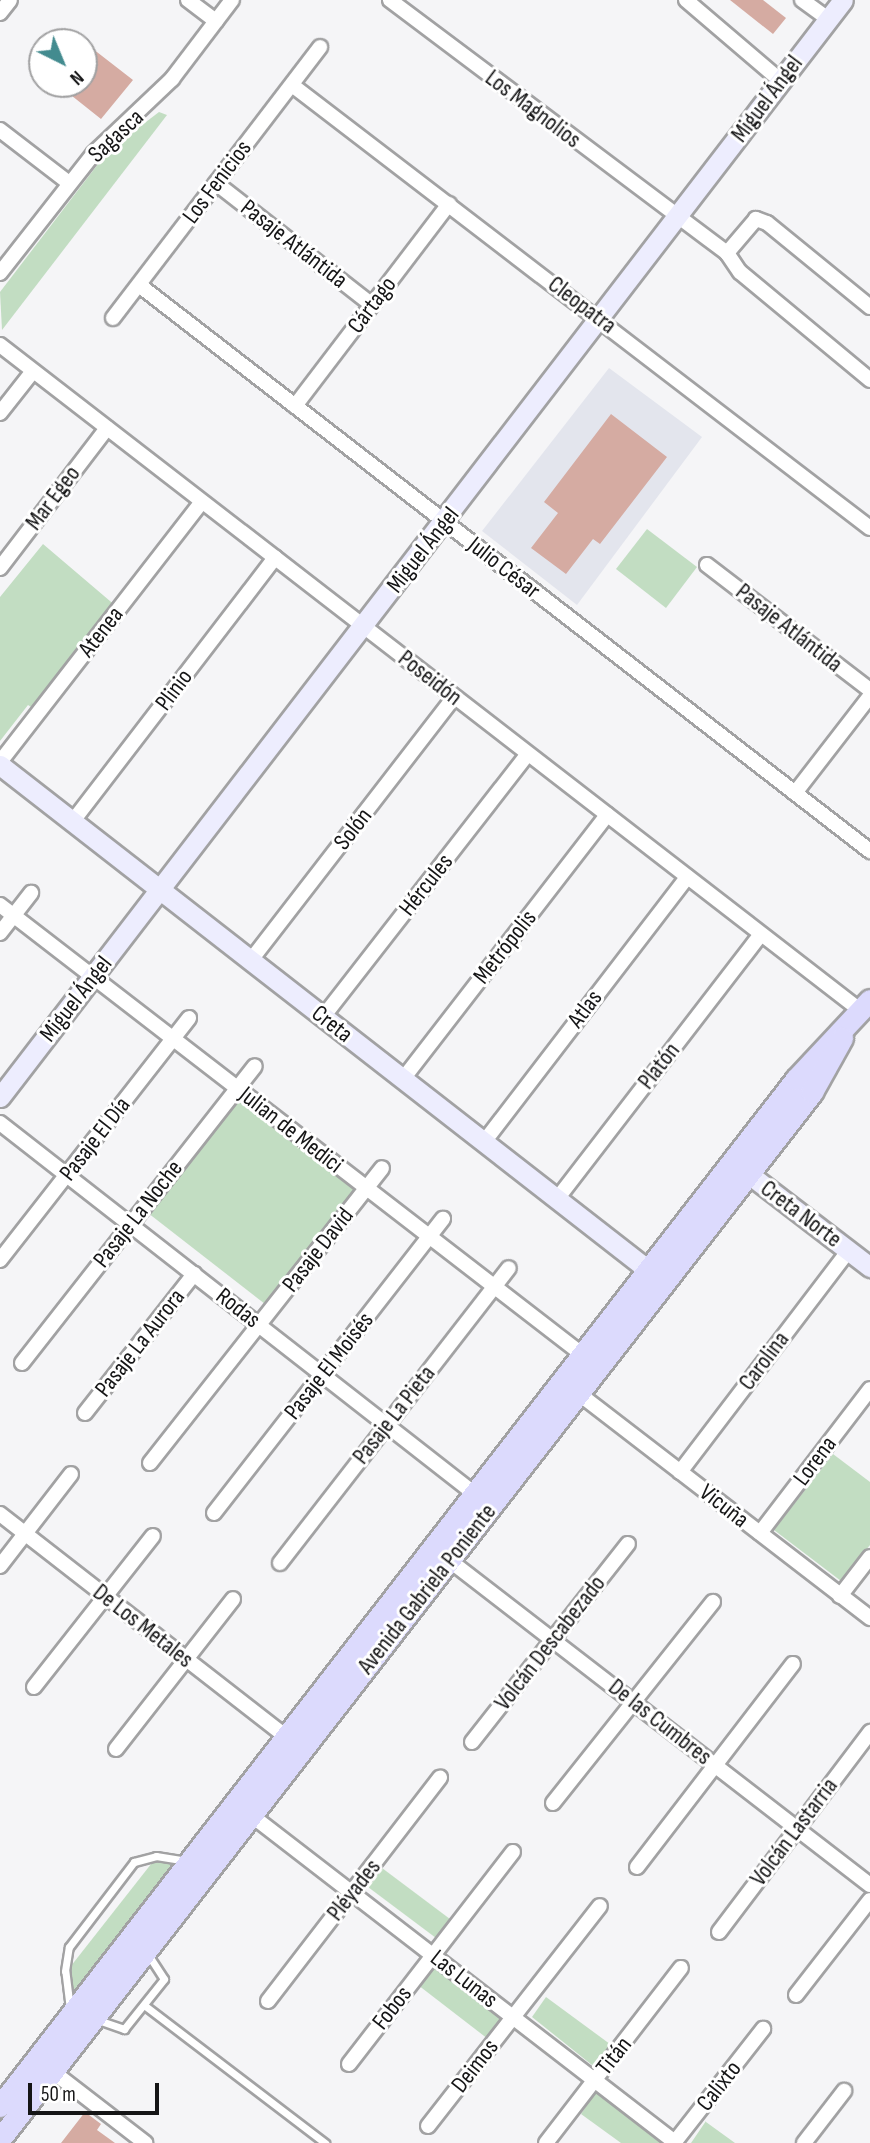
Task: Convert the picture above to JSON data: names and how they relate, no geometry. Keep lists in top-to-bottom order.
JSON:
{
  "streets": {
    "main road": ["Avenida Gabriela Poniente"],
    "street": [
      "Miguel Ángel",
      "Los Magnolios",
      "Sagasca",
      "Los Fenicios",
      "Pasaje Atlántida",
      "Cártago",
      "Cleopatra",
      "Mar Egeo",
      "Julio César",
      "Atenea",
      "Poseidón",
      "Plinio",
      "Solón",
      "Hércules",
      "Metrópolis",
      "Atlas",
      "Creta",
      "Platón",
      "Julian de Medici",
      "Pasaje El Día",
      "Pasaje La Noche",
      "Creta Norte",
      "Pasaje David",
      "Rodas",
      "Pasaje La Aurora",
      "Carolina",
      "Pasaje El Moisés",
      "Pasaje La Pieta",
      "Lorena",
      "Vicuña",
      "De Los Metales",
      "Volcán Descabezado",
      "De las Cumbres",
      "Volcán Lastarria",
      "Pléyades",
      "Las Lunas",
      "Fobos",
      "Titán",
      "Deimos",
      "Calixto"
    ]
  },
  "crossings": [
    ["Miguel Ángel", "Los Magnolios"],
    ["Miguel Ángel", "Cleopatra"],
    ["Miguel Ángel", "Julio César"],
    ["Miguel Ángel", "Poseidón"],
    ["Miguel Ángel", "Creta"],
    ["Miguel Ángel", "Julian de Medici"],
    ["Los Fenicios", "Pasaje Atlántida"],
    ["Los Fenicios", "Cleopatra"],
    ["Los Fenicios", "Julio César"],
    ["Pasaje Atlántida", "Cártago"],
    ["Cártago", "Cleopatra"],
    ["Cártago", "Julio César"],
    ["Mar Egeo", "Poseidón"],
    ["Atenea", "Poseidón"],
    ["Atenea", "Creta"],
    ["Poseidón", "Plinio"],
    ["Poseidón", "Solón"],
    ["Poseidón", "Hércules"],
    ["Poseidón", "Metrópolis"],
    ["Poseidón", "Atlas"],
    ["Poseidón", "Platón"],
    ["Poseidón", "Avenida Gabriela Poniente"],
    ["Plinio", "Creta"],
    ["Solón", "Creta"],
    ["Hércules", "Creta"],
    ["Metrópolis", "Creta"],
    ["Atlas", "Creta"],
    ["Creta", "Platón"],
    ["Creta", "Avenida Gabriela Poniente"],
    ["Julian de Medici", "Pasaje El Día"],
    ["Julian de Medici", "Pasaje La Noche"],
    ["Julian de Medici", "Pasaje David"],
    ["Julian de Medici", "Pasaje El Moisés"],
    ["Julian de Medici", "Pasaje La Pieta"],
    ["Julian de Medici", "Avenida Gabriela Poniente"],
    ["Pasaje El Día", "Rodas"],
    ["Pasaje La Noche", "Rodas"],
    ["Creta Norte", "Carolina"],
    ["Creta Norte", "Avenida Gabriela Poniente"],
    ["Pasaje David", "Rodas"],
    ["Rodas", "Pasaje La Aurora"],
    ["Rodas", "Pasaje El Moisés"],
    ["Rodas", "Pasaje La Pieta"],
    ["Rodas", "Avenida Gabriela Poniente"],
    ["Carolina", "Vicuña"],
    ["Lorena", "Vicuña"],
    ["Vicuña", "Avenida Gabriela Poniente"],
    ["Avenida Gabriela Poniente", "De Los Metales"],
    ["Avenida Gabriela Poniente", "De las Cumbres"],
    ["Avenida Gabriela Poniente", "Las Lunas"],
    ["Volcán Descabezado", "De las Cumbres"],
    ["De las Cumbres", "Volcán Lastarria"],
    ["Pléyades", "Las Lunas"],
    ["Las Lunas", "Fobos"],
    ["Las Lunas", "Titán"],
    ["Las Lunas", "Deimos"],
    ["Las Lunas", "Calixto"]
  ],
  "scale_bar": "50 m",
  "north": "bottom right"
}
